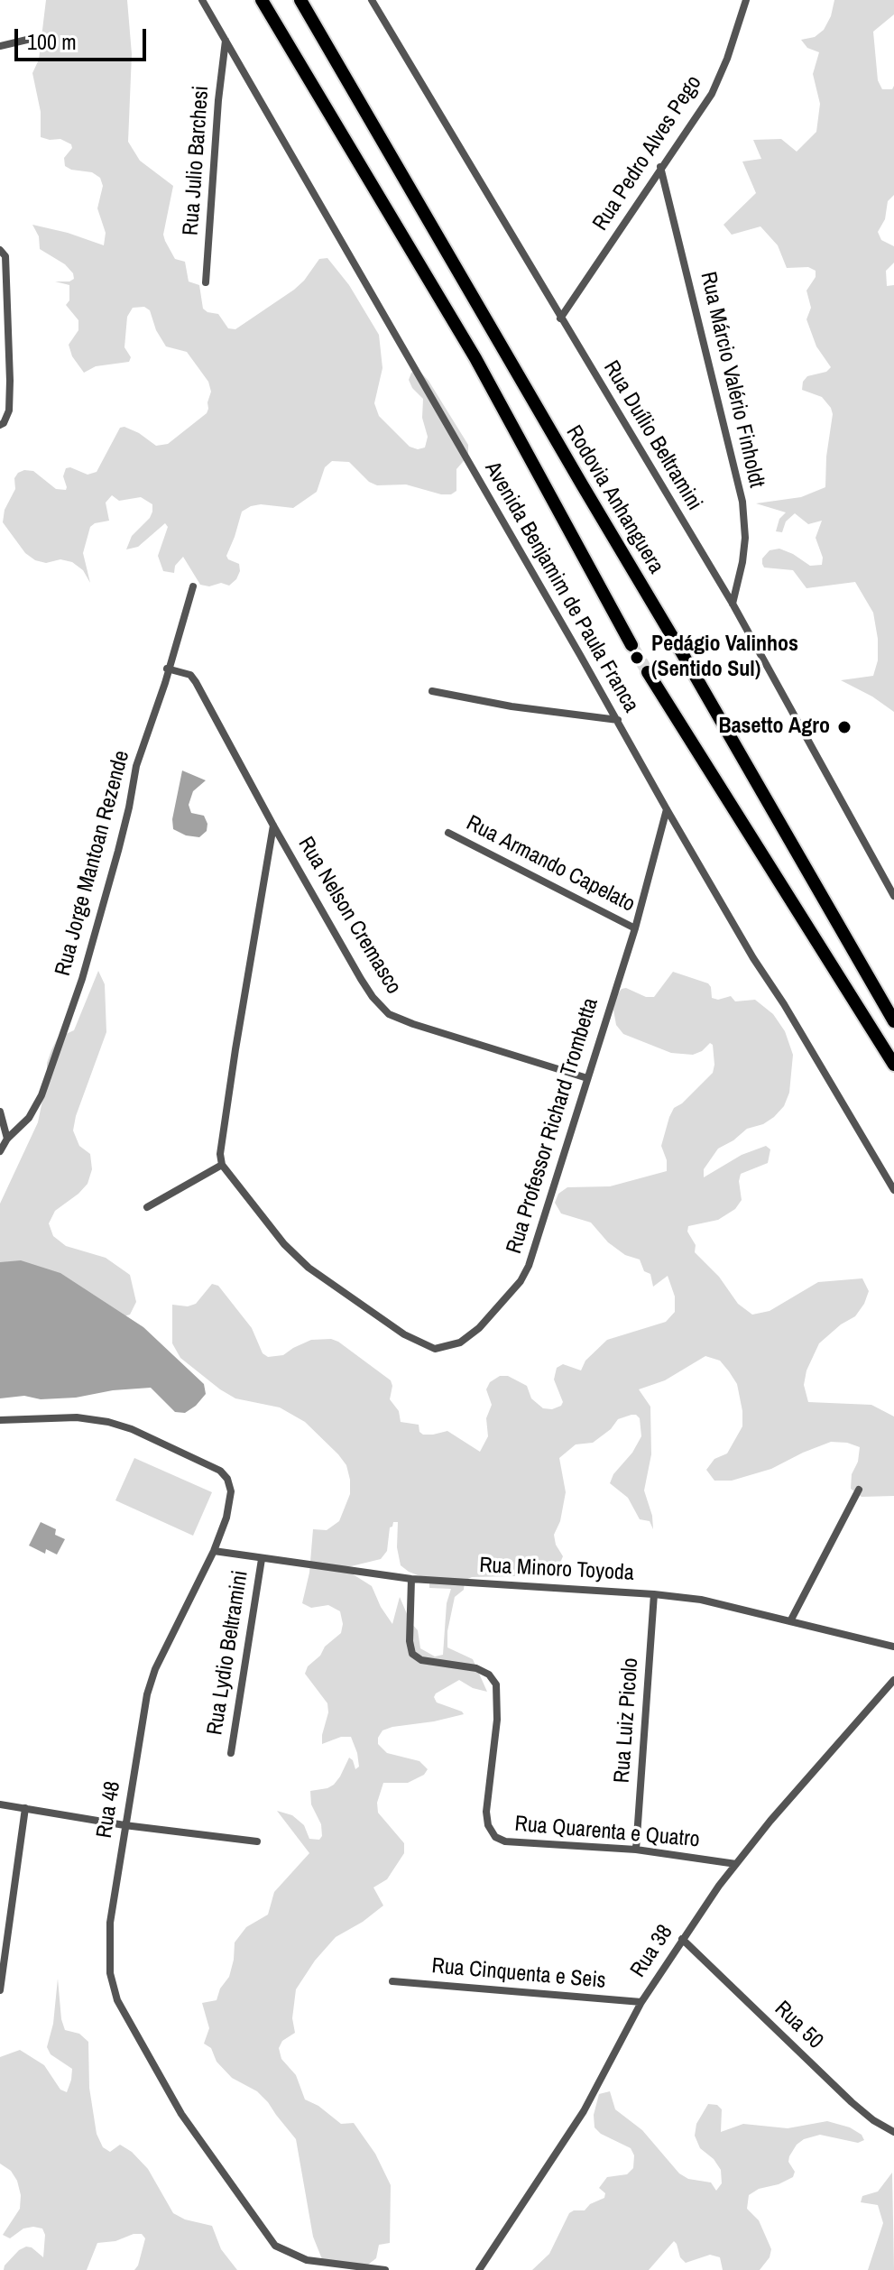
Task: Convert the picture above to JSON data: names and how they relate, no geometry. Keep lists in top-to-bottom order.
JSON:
{
  "streets": {
    "highway": ["Rodovia Anhanguera"],
    "street": [
      "Rua Pedro Alves Pego",
      "Rua Julio Barchesi",
      "Rua Márcio Valério Finholdt",
      "Rua Duílio Beltramini",
      "Avenida Benjamim de Paula Franca",
      "Rua Jorge Mantoan Rezende",
      "Rua Armando Capelato",
      "Rua Nelson Cremasco",
      "Rua Professor Richard Trombetta",
      "Rua Minoro Toyoda",
      "Rua Lydio Beltramini",
      "Rua Luiz Picolo",
      "Rua 48",
      "Rua Quarenta e Quatro",
      "Rua 38",
      "Rua Cinquenta e Seis",
      "Rua 50"
    ]
  },
  "crossings": [
    ["Rua Pedro Alves Pego", "Rua Márcio Valério Finholdt"],
    ["Rua Pedro Alves Pego", "Rua Duílio Beltramini"],
    ["Rua Julio Barchesi", "Avenida Benjamim de Paula Franca"],
    ["Rua Márcio Valério Finholdt", "Rua Duílio Beltramini"],
    ["Avenida Benjamim de Paula Franca", "Rua Professor Richard Trombetta"],
    ["Rua Jorge Mantoan Rezende", "Rua Nelson Cremasco"],
    ["Rua Armando Capelato", "Rua Professor Richard Trombetta"],
    ["Rua Nelson Cremasco", "Rua Professor Richard Trombetta"],
    ["Rua Minoro Toyoda", "Rua Lydio Beltramini"],
    ["Rua Minoro Toyoda", "Rua Luiz Picolo"],
    ["Rua Minoro Toyoda", "Rua 48"],
    ["Rua Minoro Toyoda", "Rua Quarenta e Quatro"],
    ["Rua Luiz Picolo", "Rua Quarenta e Quatro"],
    ["Rua Quarenta e Quatro", "Rua 38"],
    ["Rua 38", "Rua Cinquenta e Seis"],
    ["Rua 38", "Rua 50"]
  ],
  "places": ["Pedágio Valinhos (Sentido Sul)", "Basetto Agro"],
  "scale_bar": "100 m"
}
